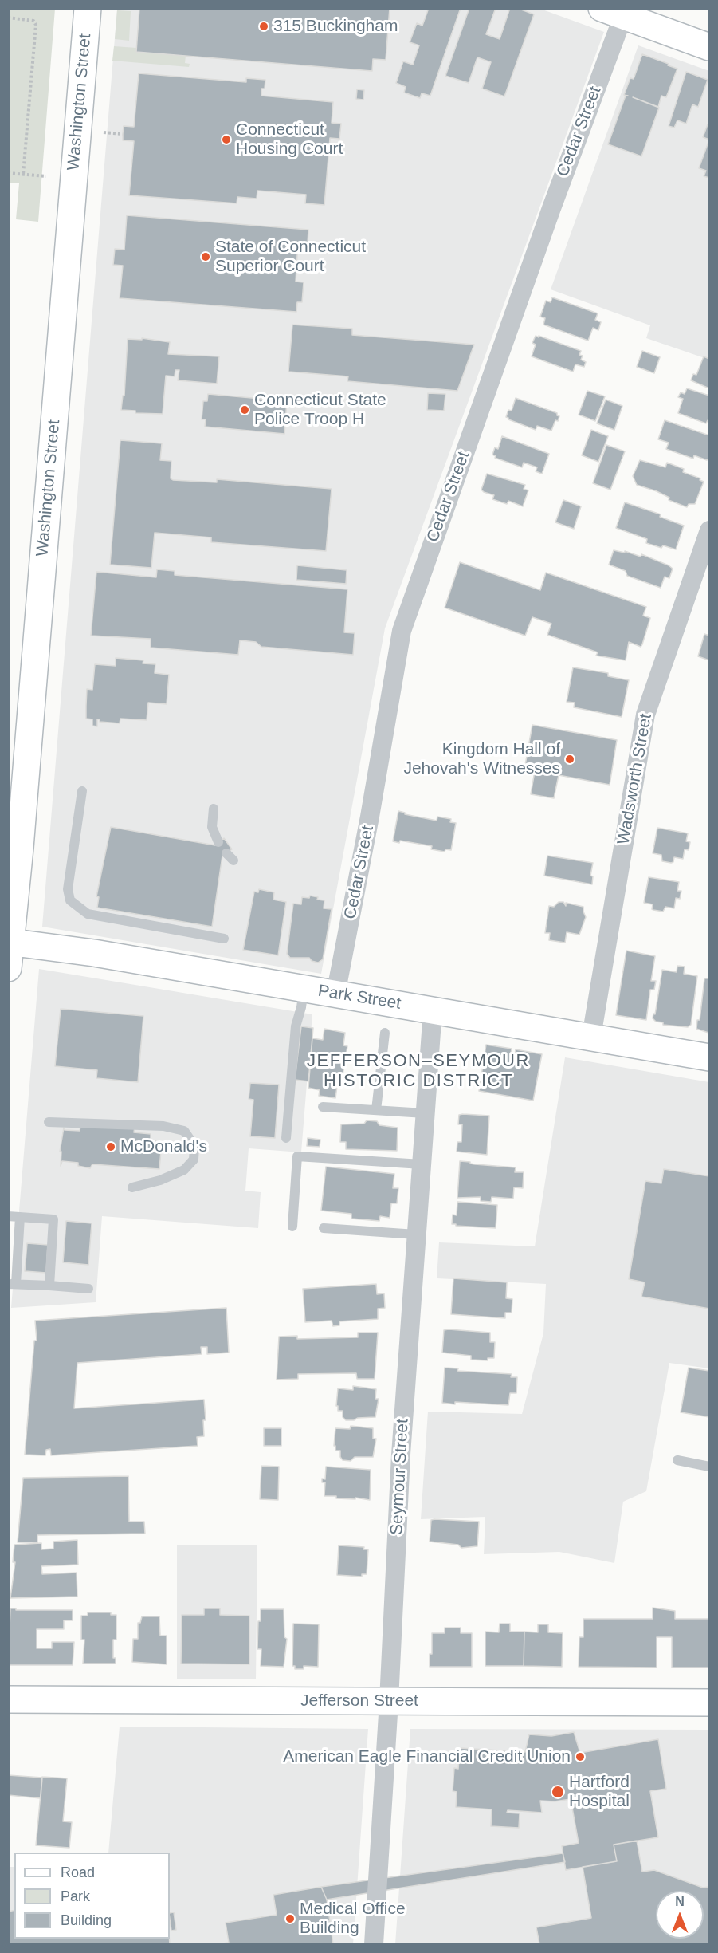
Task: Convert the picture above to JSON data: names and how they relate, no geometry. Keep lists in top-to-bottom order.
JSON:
{
  "streets": {
    "main road": ["Washington Street", "Park Street", "Jefferson Street"],
    "street": ["Cedar Street", "Wadsworth Street", "Seymour Street"]
  },
  "crossings": [
    ["Washington Street", "Park Street"],
    ["Cedar Street", "Park Street"],
    ["Wadsworth Street", "Park Street"],
    ["Park Street", "Seymour Street"],
    ["Seymour Street", "Jefferson Street"]
  ],
  "districts": ["JEFFERSON–SEYMOUR HISTORIC DISTRICT"],
  "places": [
    "315 Buckingham",
    "Connecticut Housing Court",
    "State of Connecticut Superior Court",
    "Connecticut State Police Troop H",
    "Kingdom Hall of Jehovah's Witnesses",
    "McDonald's",
    "American Eagle Financial Credit Union",
    "Hartford Hospital",
    "Medical Office Building"
  ],
  "legend": ["Road", "Park", "Building"],
  "north": "top"
}
